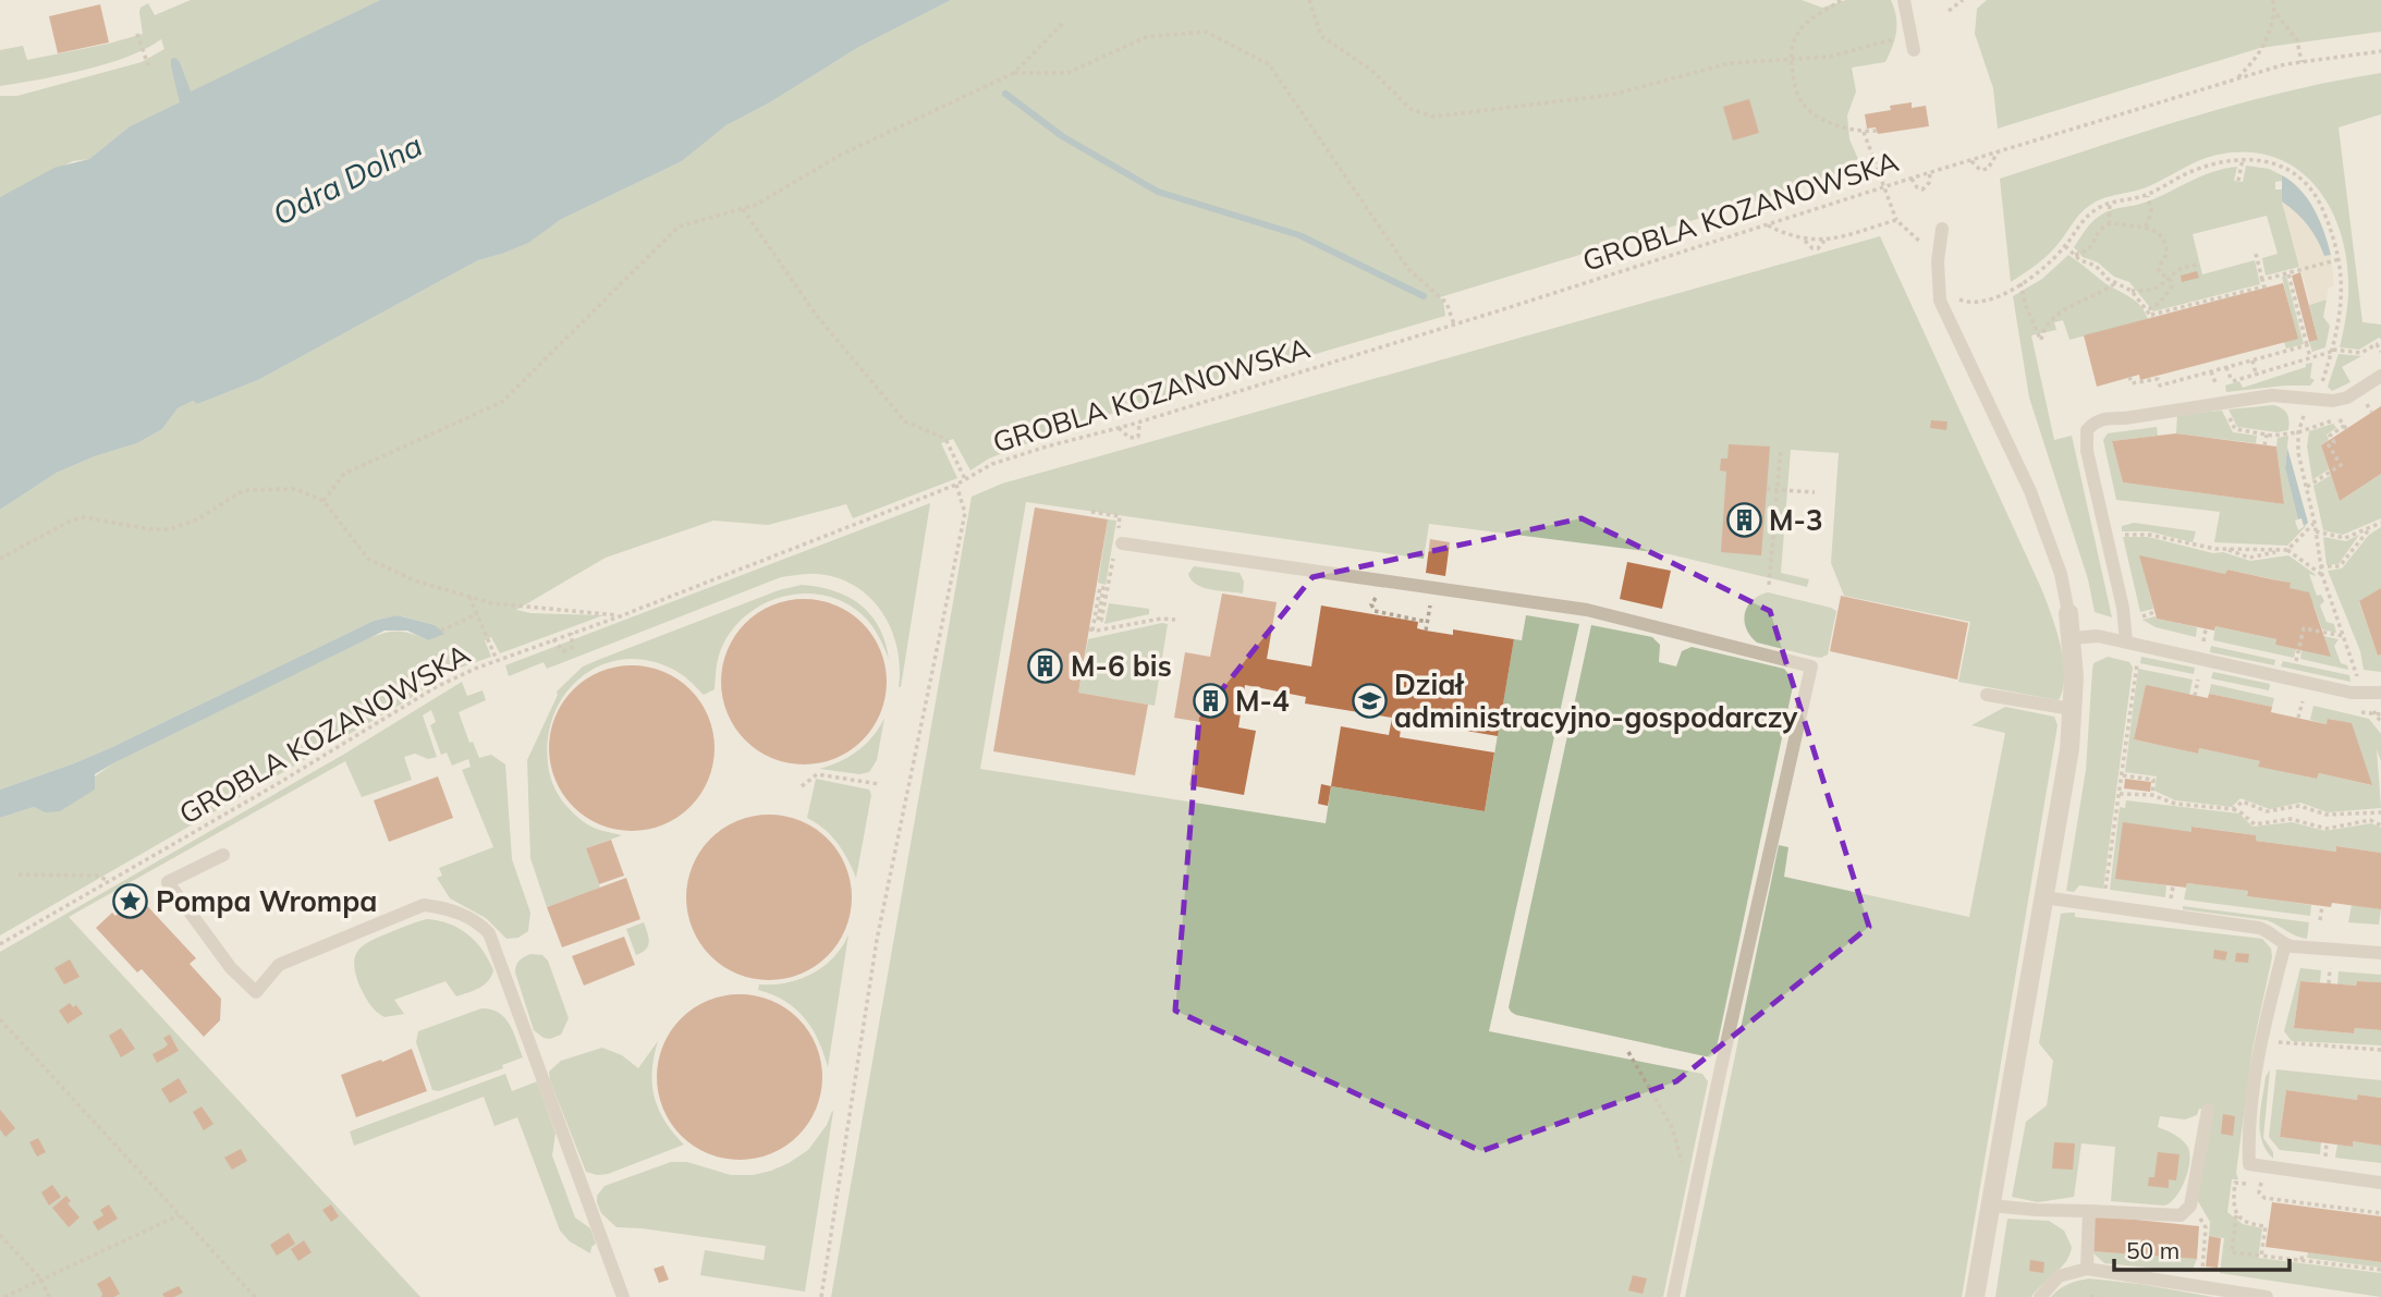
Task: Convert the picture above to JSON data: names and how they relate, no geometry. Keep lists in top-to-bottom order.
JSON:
{
  "streets": {
    "path": ["GROBLA KOZANOWSKA"]
  },
  "water": ["Odra Dolna"],
  "places": {
    "building": ["M-3", "M-6 bis", "M-4"],
    "school or university": ["Dział administracyjno-gospodarczy"],
    "place": ["Pompa Wrompa"]
  },
  "scale_bar": "50 m"
}
